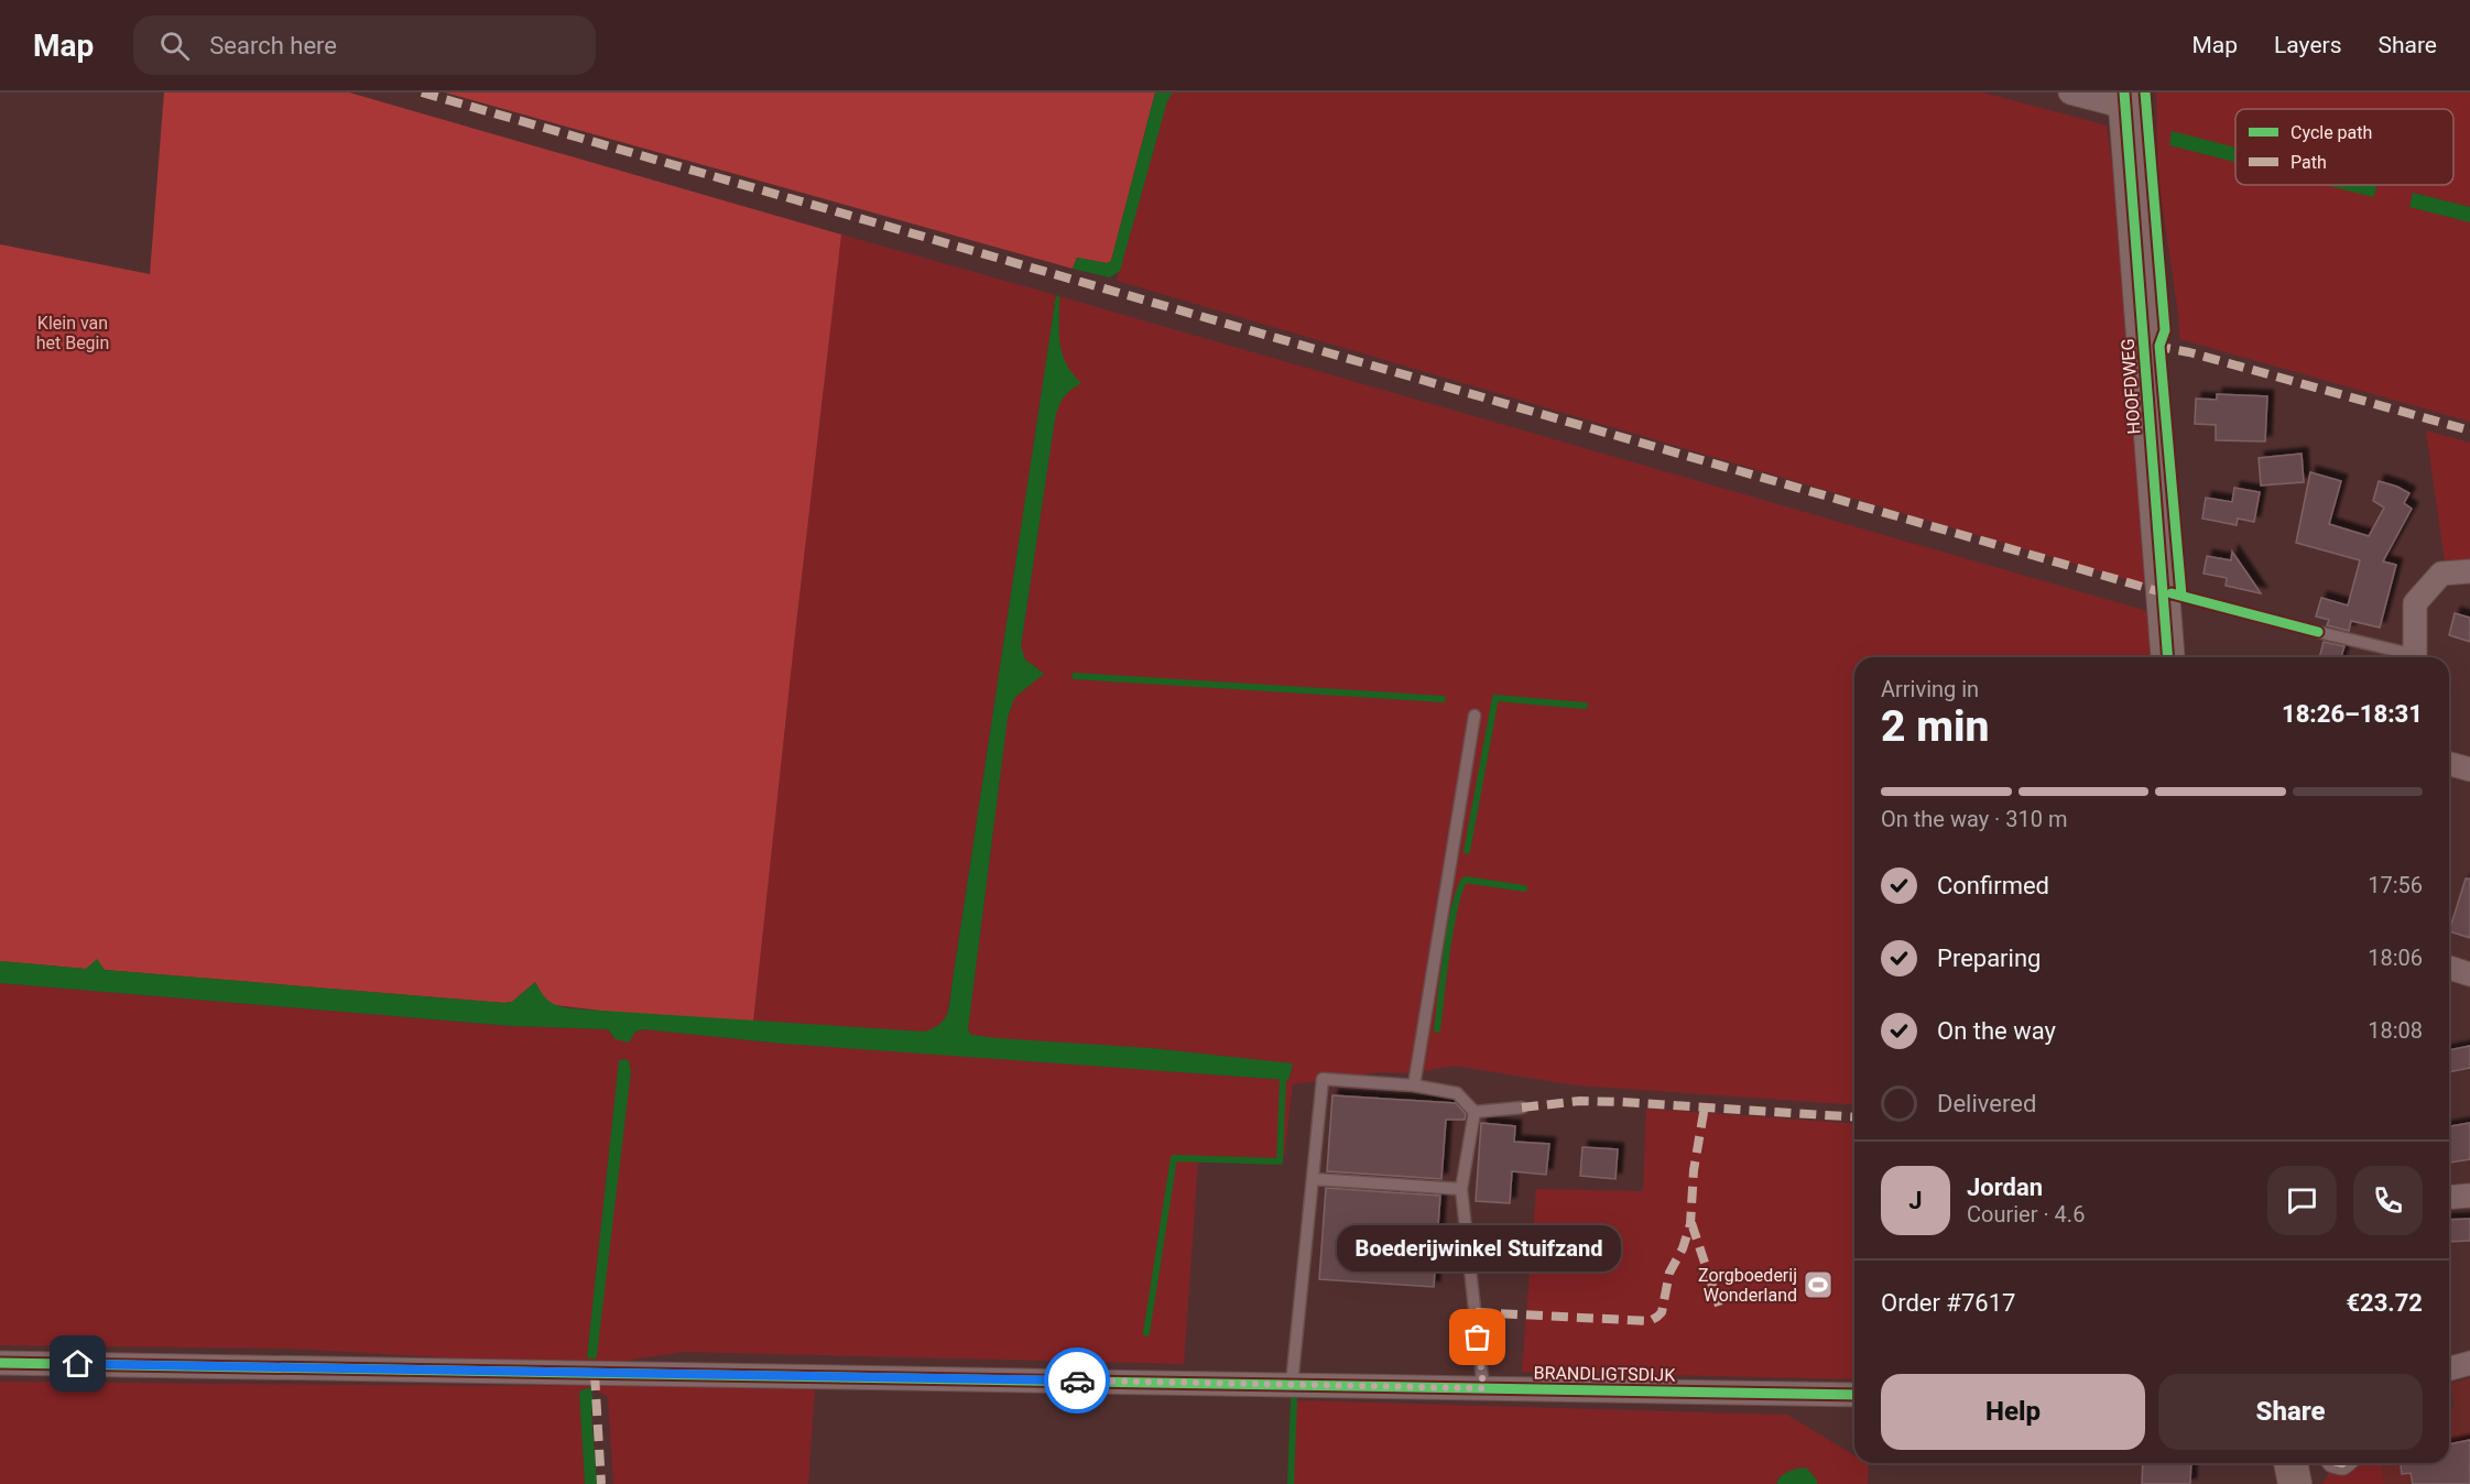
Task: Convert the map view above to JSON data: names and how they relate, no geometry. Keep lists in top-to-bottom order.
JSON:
{
  "streets": {
    "street": ["HOOFDWEG", "BRANDLIGTSDIJK"]
  },
  "parks": ["Klein van het Begin"],
  "places": {
    "sports": ["Zorgboederij Wonderland"],
    "other": ["Boederijwinkel Stuifzand"]
  },
  "legend": ["Cycle path", "Path"],
  "page": {
    "header": "Map",
    "search": "Search here",
    "nav": ["Map", "Layers", "Share"],
    "heading": ["2 min", "Arriving in", "18:26–18:31"],
    "panel": [
      "Jordan",
      "Courier · 4.6",
      "Order #7617",
      "€23.72"
    ],
    "bar": "On the way · 310 m",
    "list": [
      ["Confirmed", "17:56"],
      ["Preparing", "18:06"],
      ["On the way", "18:08"],
      "Delivered"
    ],
    "round": "J",
    "bubble": "Boederijwinkel Stuifzand",
    "buttons": ["Help", "Share"]
  }
}
